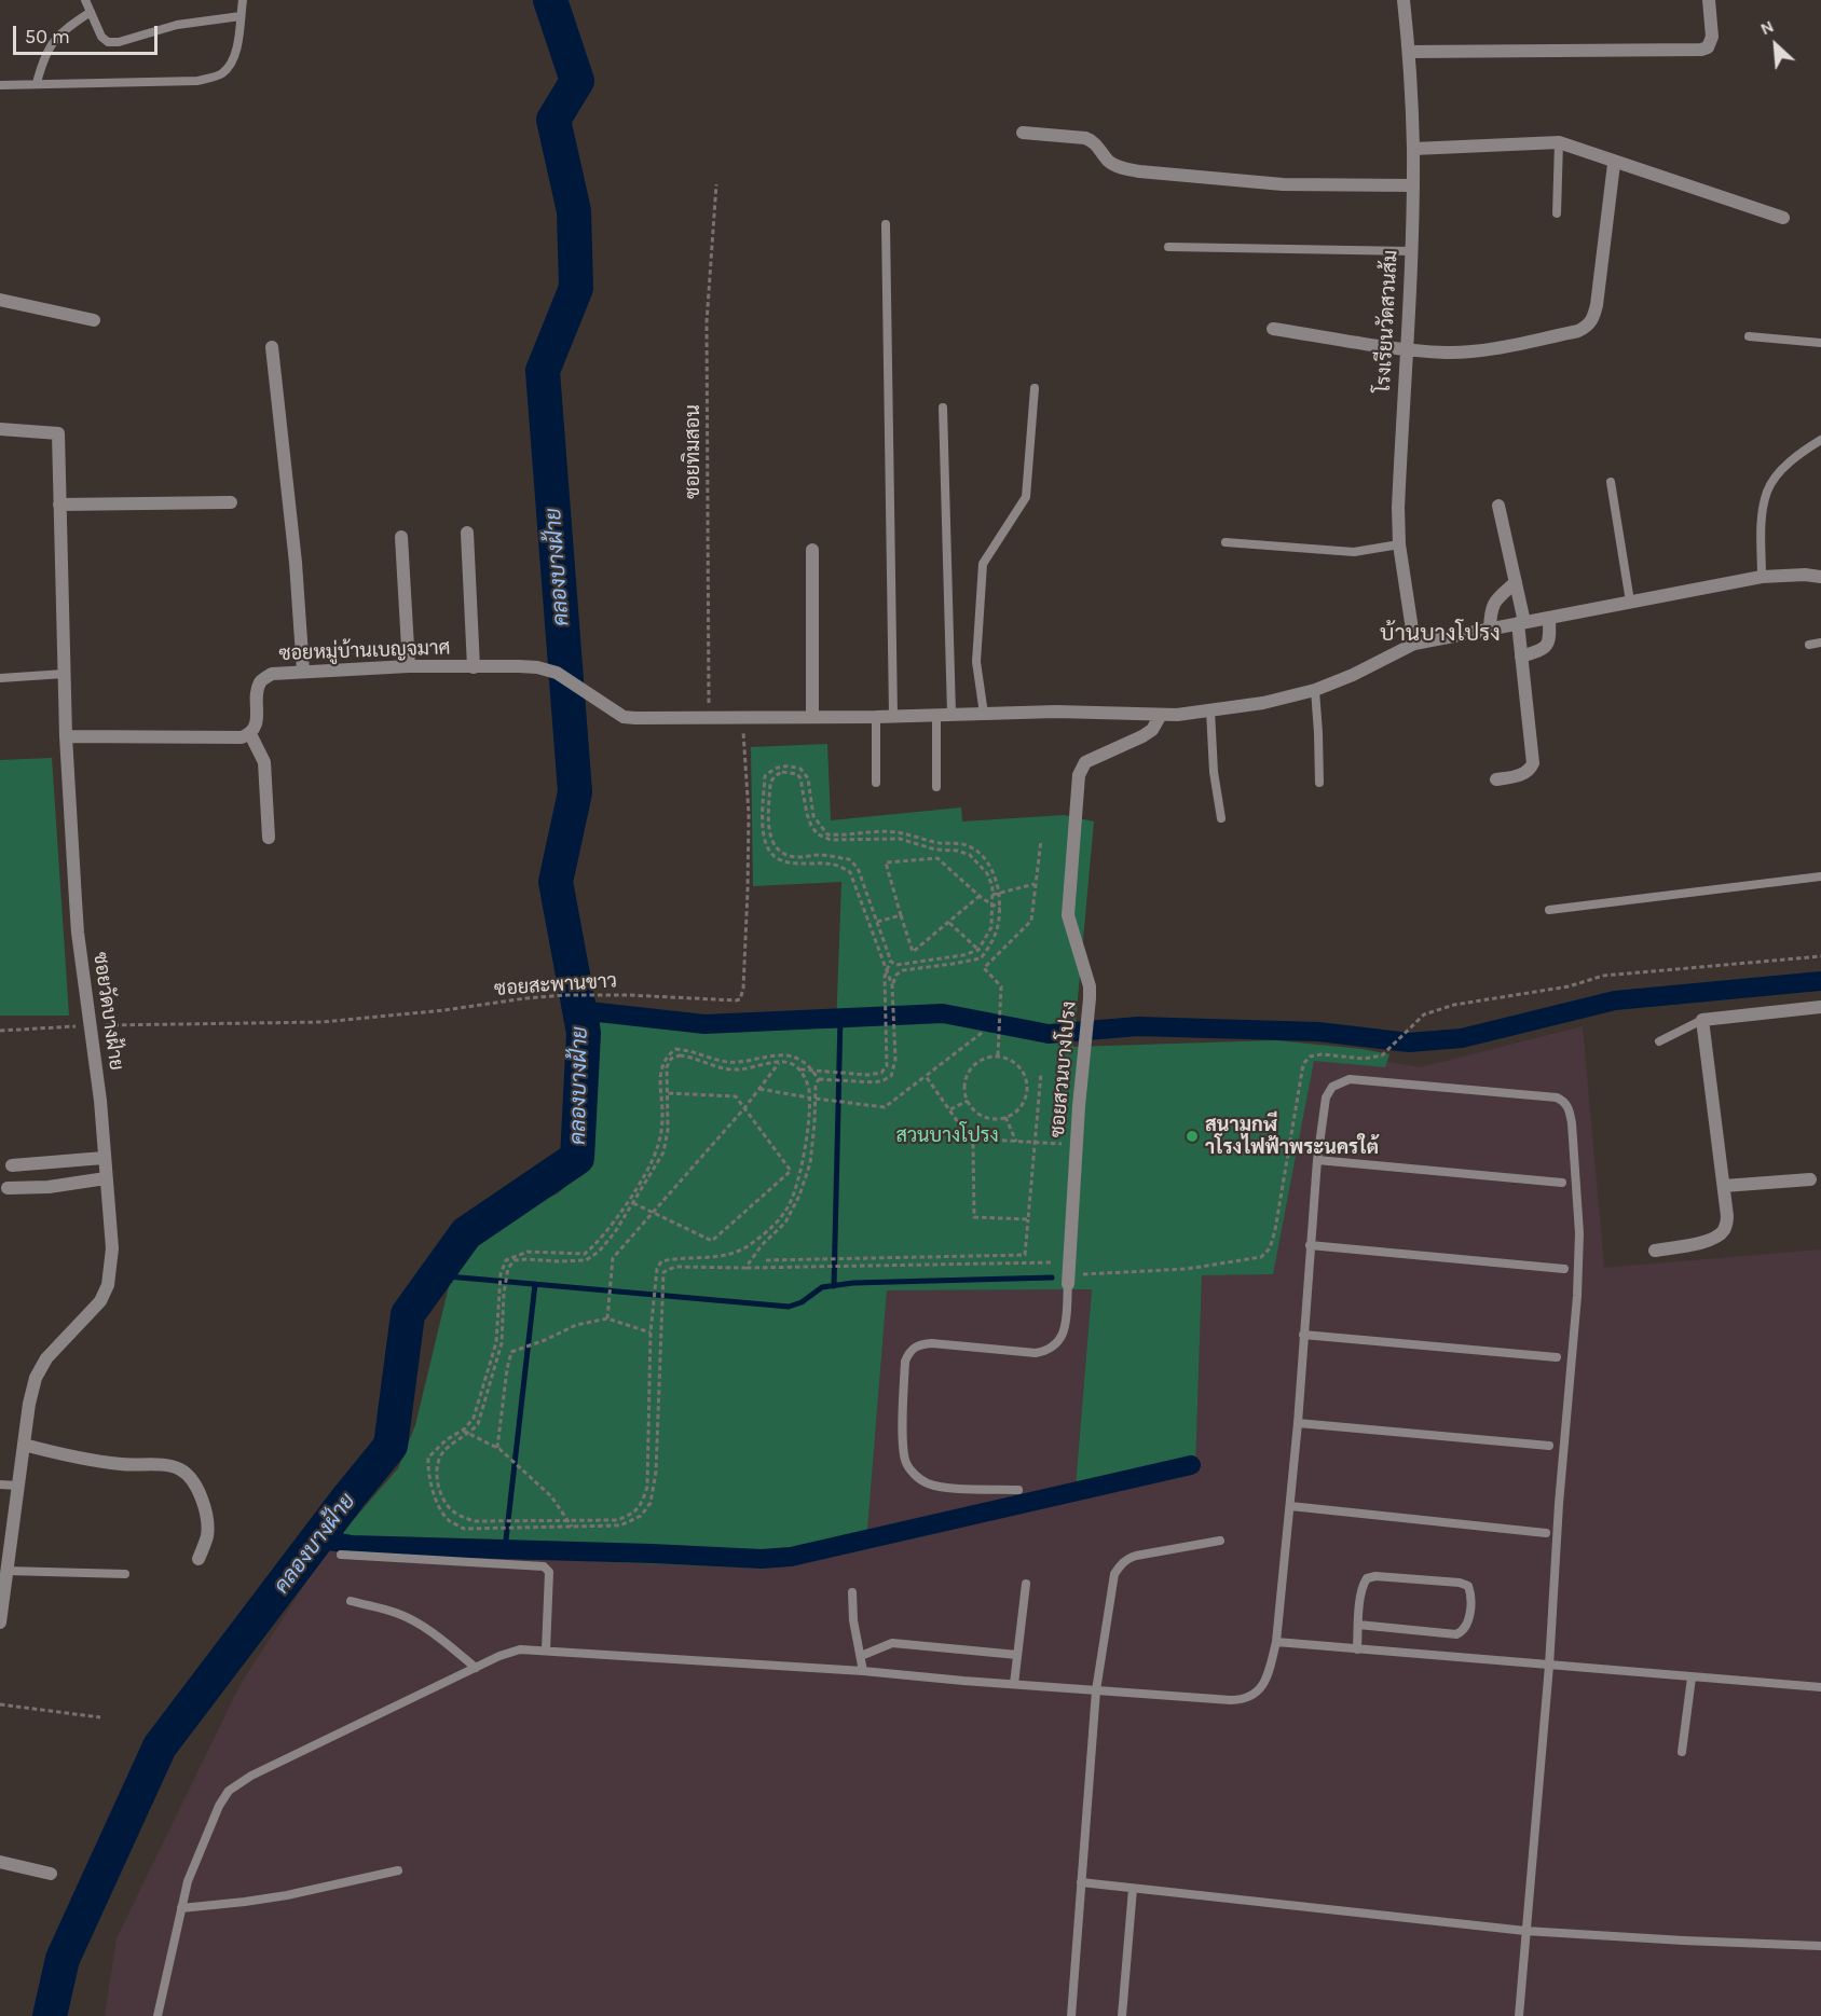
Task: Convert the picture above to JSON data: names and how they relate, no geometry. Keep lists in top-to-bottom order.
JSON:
{
  "streets": {
    "street": [
      "โรงเรียนวัดสวนส้ม",
      "ซอยหมู่บ้านเบญจมาศ",
      "ซอยวัดบางฝ้าย",
      "ซอยสวนบางโปรง"
    ],
    "path": ["ซอยทิมสอน", "ซอยสะพานขาว"]
  },
  "crossings": [
    ["ซอยทิมสอน", "ซอยหมู่บ้านเบญจมาศ"],
    ["ซอยสะพานขาว", "ซอยวัดบางฝ้าย"]
  ],
  "districts": ["บ้านบางโปรง"],
  "water": ["คลองบางฝ้าย"],
  "parks": ["สวนบางโปรง"],
  "places": ["สนามกฬี าโรงไฟฟ้าพระนครใต้"],
  "scale_bar": "50 m",
  "north": "top left"
}
